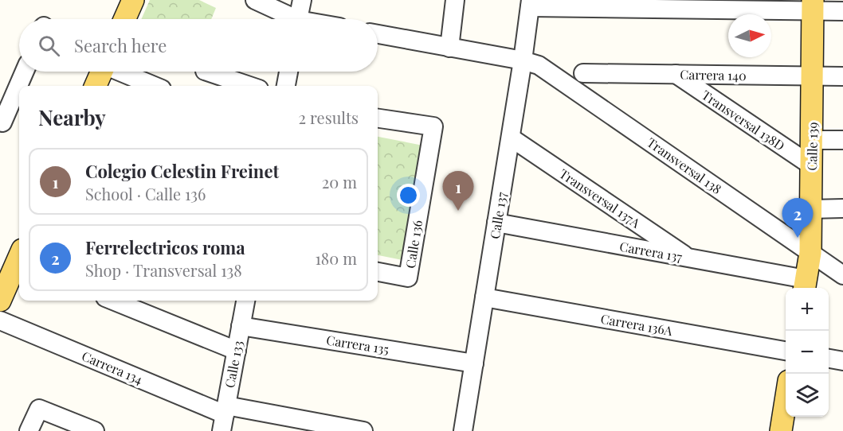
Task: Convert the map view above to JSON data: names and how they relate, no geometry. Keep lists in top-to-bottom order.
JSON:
{
  "streets": {
    "main road": ["Calle 139"],
    "street": [
      "Carrera 140",
      "Transversal 138D",
      "Transversal 138",
      "Transversal 137A",
      "Calle 137",
      "Calle 136",
      "Carrera 137",
      "Carrera 136A",
      "Carrera 135",
      "Calle 133",
      "Carrera 134"
    ]
  },
  "crossings": [
    ["Carrera 140", "Transversal 138D"],
    ["Carrera 140", "Calle 139"],
    ["Transversal 138D", "Calle 139"],
    ["Calle 139", "Transversal 138"],
    ["Calle 139", "Carrera 137"],
    ["Transversal 138", "Calle 137"],
    ["Transversal 137A", "Calle 137"],
    ["Transversal 137A", "Carrera 137"],
    ["Calle 137", "Carrera 137"],
    ["Calle 137", "Carrera 136A"],
    ["Calle 137", "Carrera 135"],
    ["Carrera 135", "Calle 133"],
    ["Calle 133", "Carrera 134"]
  ],
  "north": "right",
  "page": {
    "search": "Search here",
    "heading": ["Nearby", "2 results"],
    "list": [
      {
        "mark": "1",
        "name": "Colegio Celestin Freinet",
        "note": "School · Calle 136",
        "value": "20 m"
      },
      {
        "mark": "2",
        "name": "Ferrelectricos roma",
        "note": "Shop · Transversal 138",
        "value": "180 m"
      }
    ],
    "pins": ["1", "2"],
    "map_buttons": ["+", "−"]
  }
}
